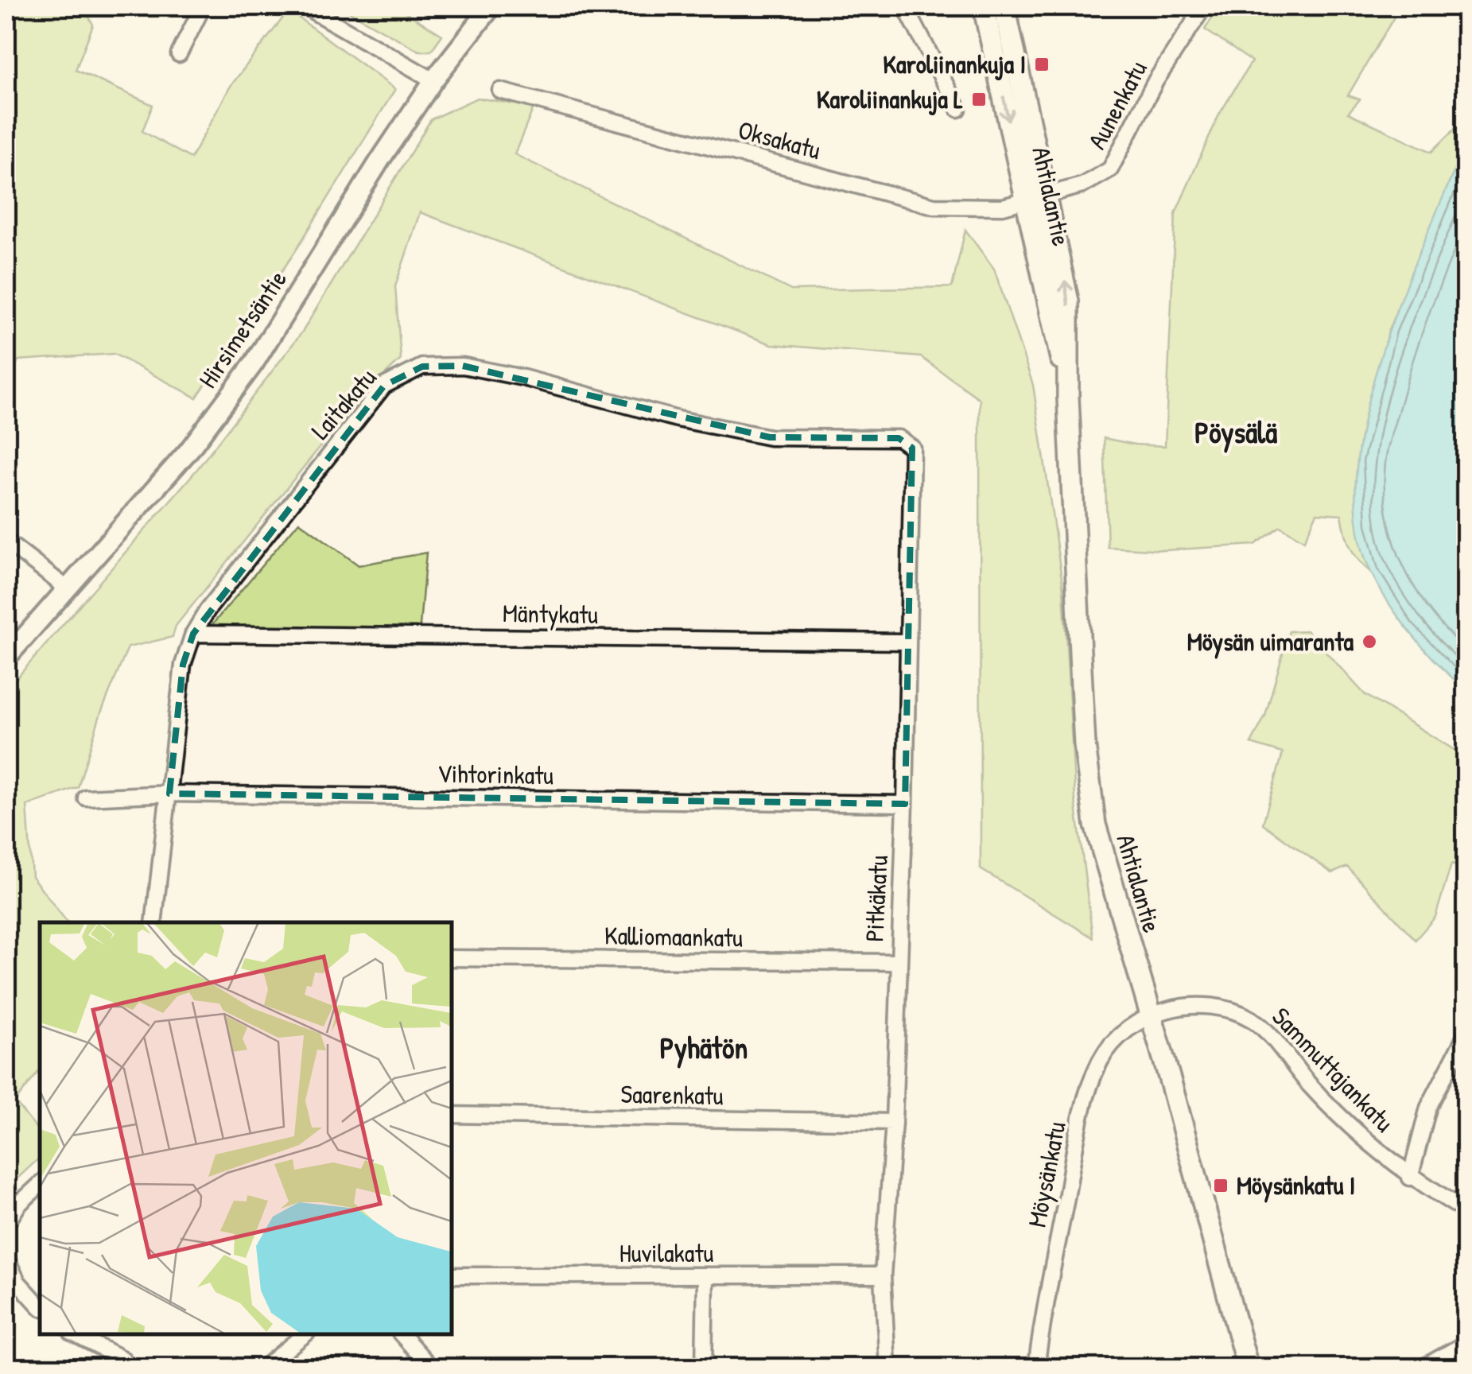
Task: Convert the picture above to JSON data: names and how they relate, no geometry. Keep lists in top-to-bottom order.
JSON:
{
  "streets": {
    "main road": ["Ahtialantie"],
    "street": [
      "Aunenkatu",
      "Oksakatu",
      "Hirsimetsäntie",
      "Laitakatu",
      "Mäntykatu",
      "Vihtorinkatu",
      "Pitkäkatu",
      "Kalliomaankatu",
      "Sammuttajankatu",
      "Saarenkatu",
      "Möysänkatu",
      "Huvilakatu"
    ]
  },
  "crossings": [
    ["Aunenkatu", "Oksakatu"],
    ["Aunenkatu", "Ahtialantie"],
    ["Oksakatu", "Ahtialantie"],
    ["Ahtialantie", "Sammuttajankatu"],
    ["Ahtialantie", "Möysänkatu"],
    ["Laitakatu", "Mäntykatu"],
    ["Laitakatu", "Vihtorinkatu"],
    ["Laitakatu", "Pitkäkatu"],
    ["Mäntykatu", "Pitkäkatu"],
    ["Vihtorinkatu", "Pitkäkatu"],
    ["Pitkäkatu", "Kalliomaankatu"],
    ["Pitkäkatu", "Saarenkatu"],
    ["Pitkäkatu", "Huvilakatu"],
    ["Sammuttajankatu", "Möysänkatu"]
  ],
  "districts": ["Pöysälä", "Pyhätön"],
  "places": {
    "transit": ["Karoliinankuja I", "Karoliinankuja L", "Möysänkatu I"],
    "other": ["Möysän uimaranta"]
  }
}
